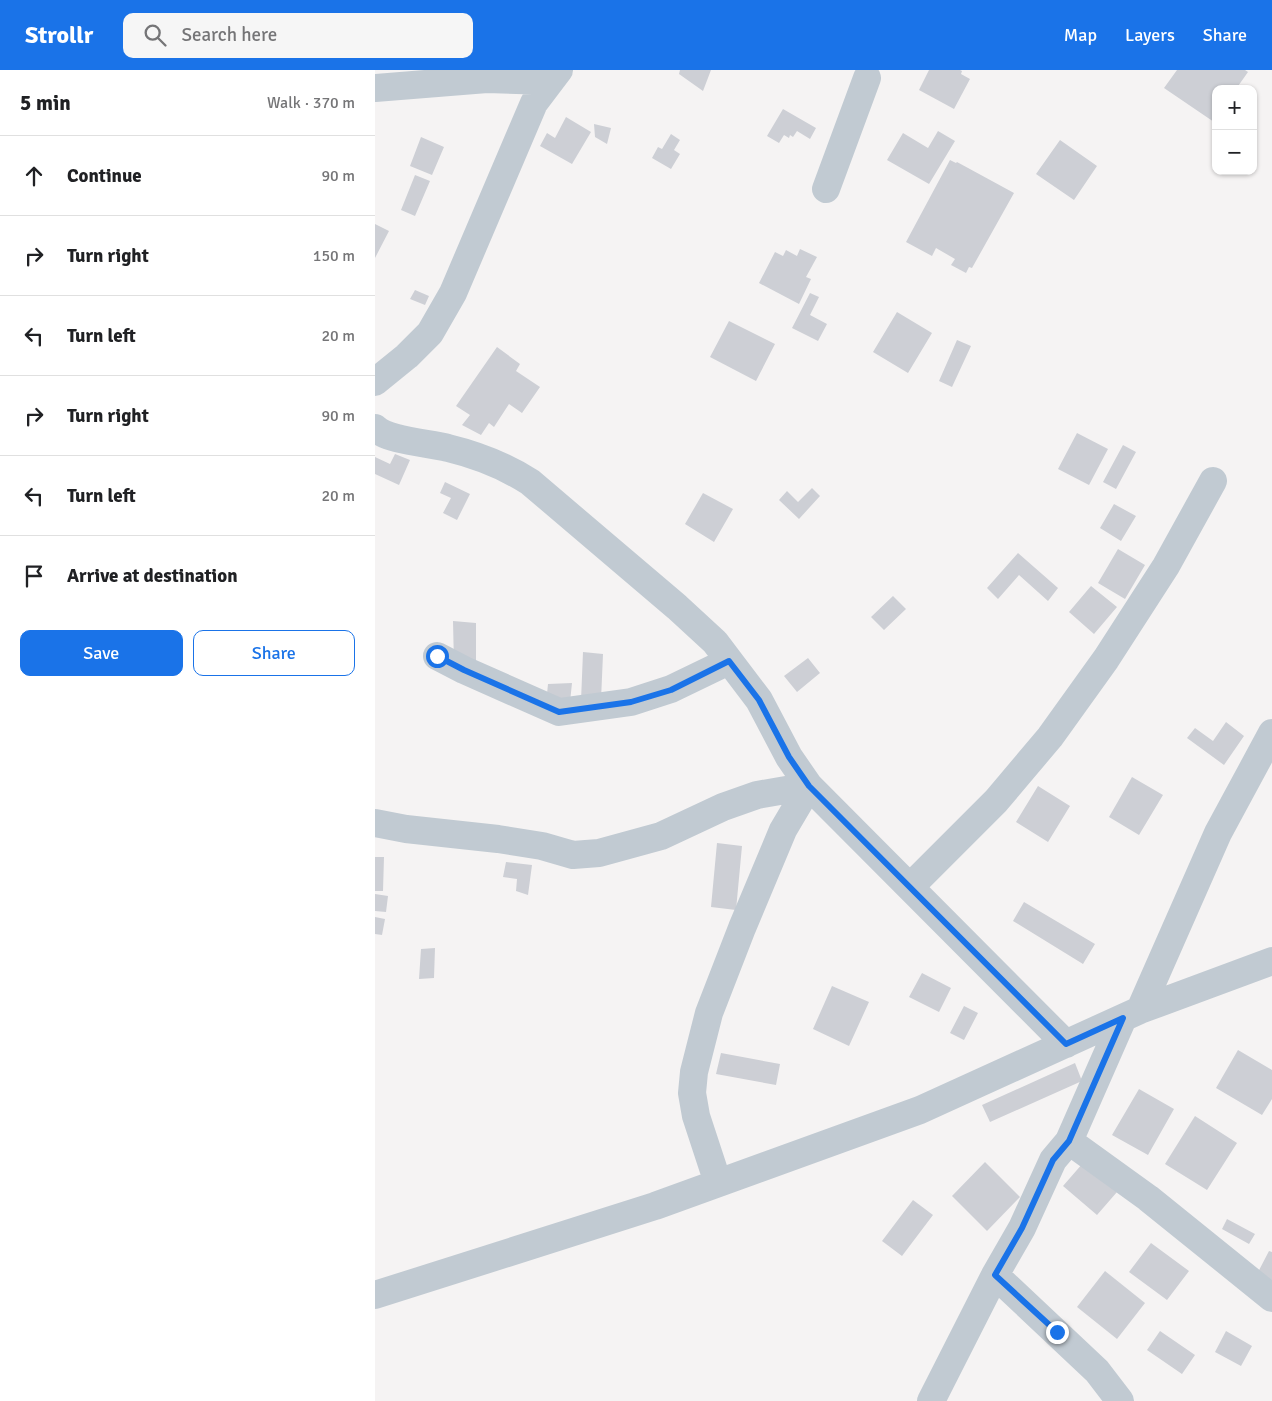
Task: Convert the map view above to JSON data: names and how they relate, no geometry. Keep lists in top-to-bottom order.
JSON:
{
  "page": {
    "header": "Strollr",
    "search": "Search here",
    "nav": ["Map", "Layers", "Share"],
    "heading": ["5 min", "Walk · 370 m"],
    "map_buttons": ["+", "−"],
    "list": [
      ["Continue", "90 m"],
      ["Turn right", "150 m"],
      ["Turn left", "20 m"],
      ["Turn right", "90 m"],
      ["Turn left", "20 m"],
      "Arrive at destination"
    ],
    "buttons": ["Save", "Share"]
  }
}
